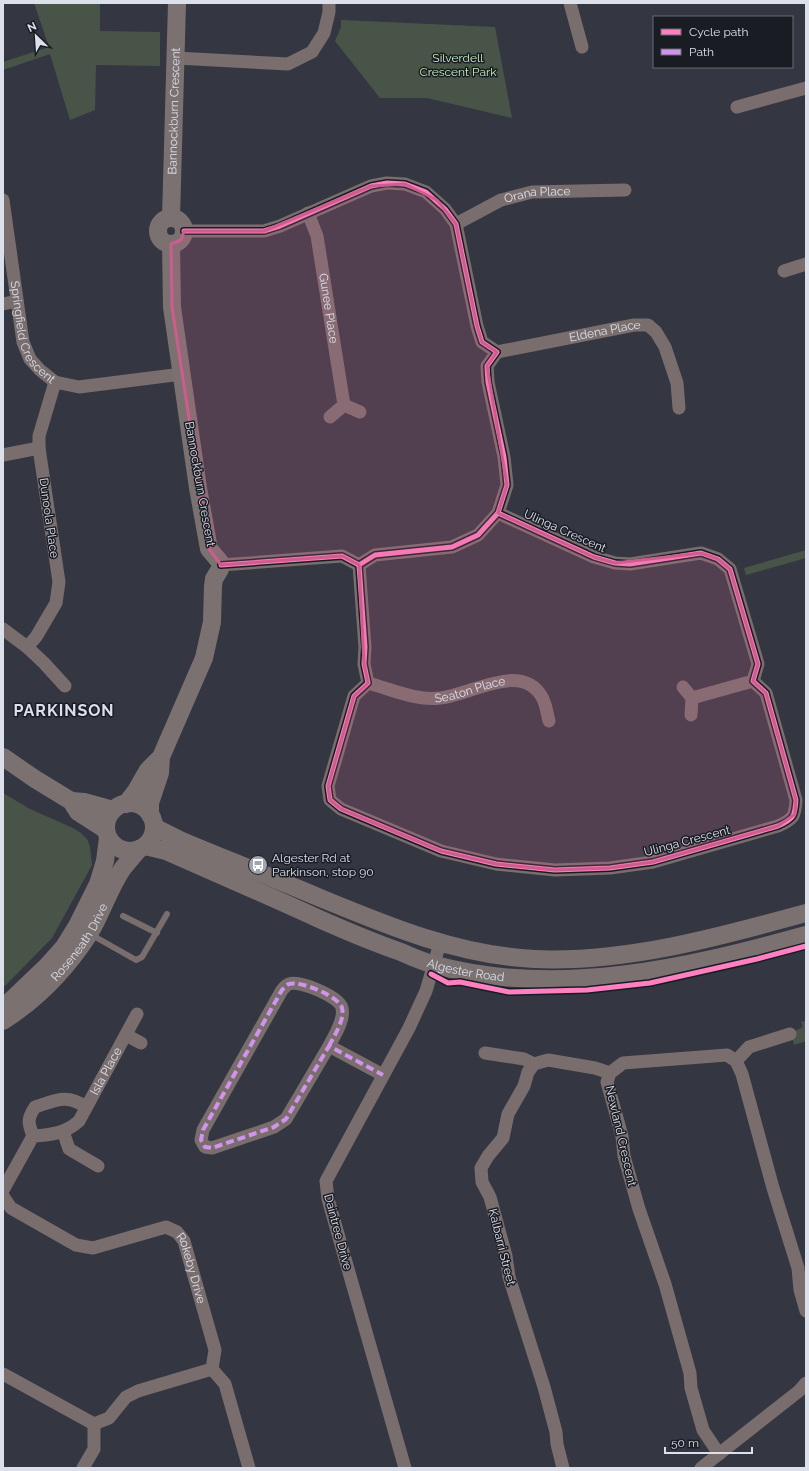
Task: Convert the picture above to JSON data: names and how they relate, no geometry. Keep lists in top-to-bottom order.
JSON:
{
  "streets": {
    "main road": ["Bannockburn Crescent", "Roseneath Drive", "Algester Road"],
    "street": [
      "Orana Place",
      "Gunee Place",
      "Springfield Crescent",
      "Eldena Place",
      "Dunoola Place",
      "Ulinga Crescent",
      "Seaton Place",
      "Isla Place",
      "Newland Crescent",
      "Daintree Drive",
      "Kalbarri Street",
      "Rokeby Drive"
    ]
  },
  "crossings": [
    ["Bannockburn Crescent", "Springfield Crescent"],
    ["Springfield Crescent", "Dunoola Place"],
    ["Ulinga Crescent", "Seaton Place"],
    ["Roseneath Drive", "Algester Road"],
    ["Algester Road", "Daintree Drive"]
  ],
  "districts": ["PARKINSON"],
  "parks": ["Silverdell Crescent Park"],
  "places": {
    "bus stop": ["Algester Rd at Parkinson, stop 90"]
  },
  "legend": ["Cycle path", "Path"],
  "scale_bar": "50 m",
  "north": "top left"
}
